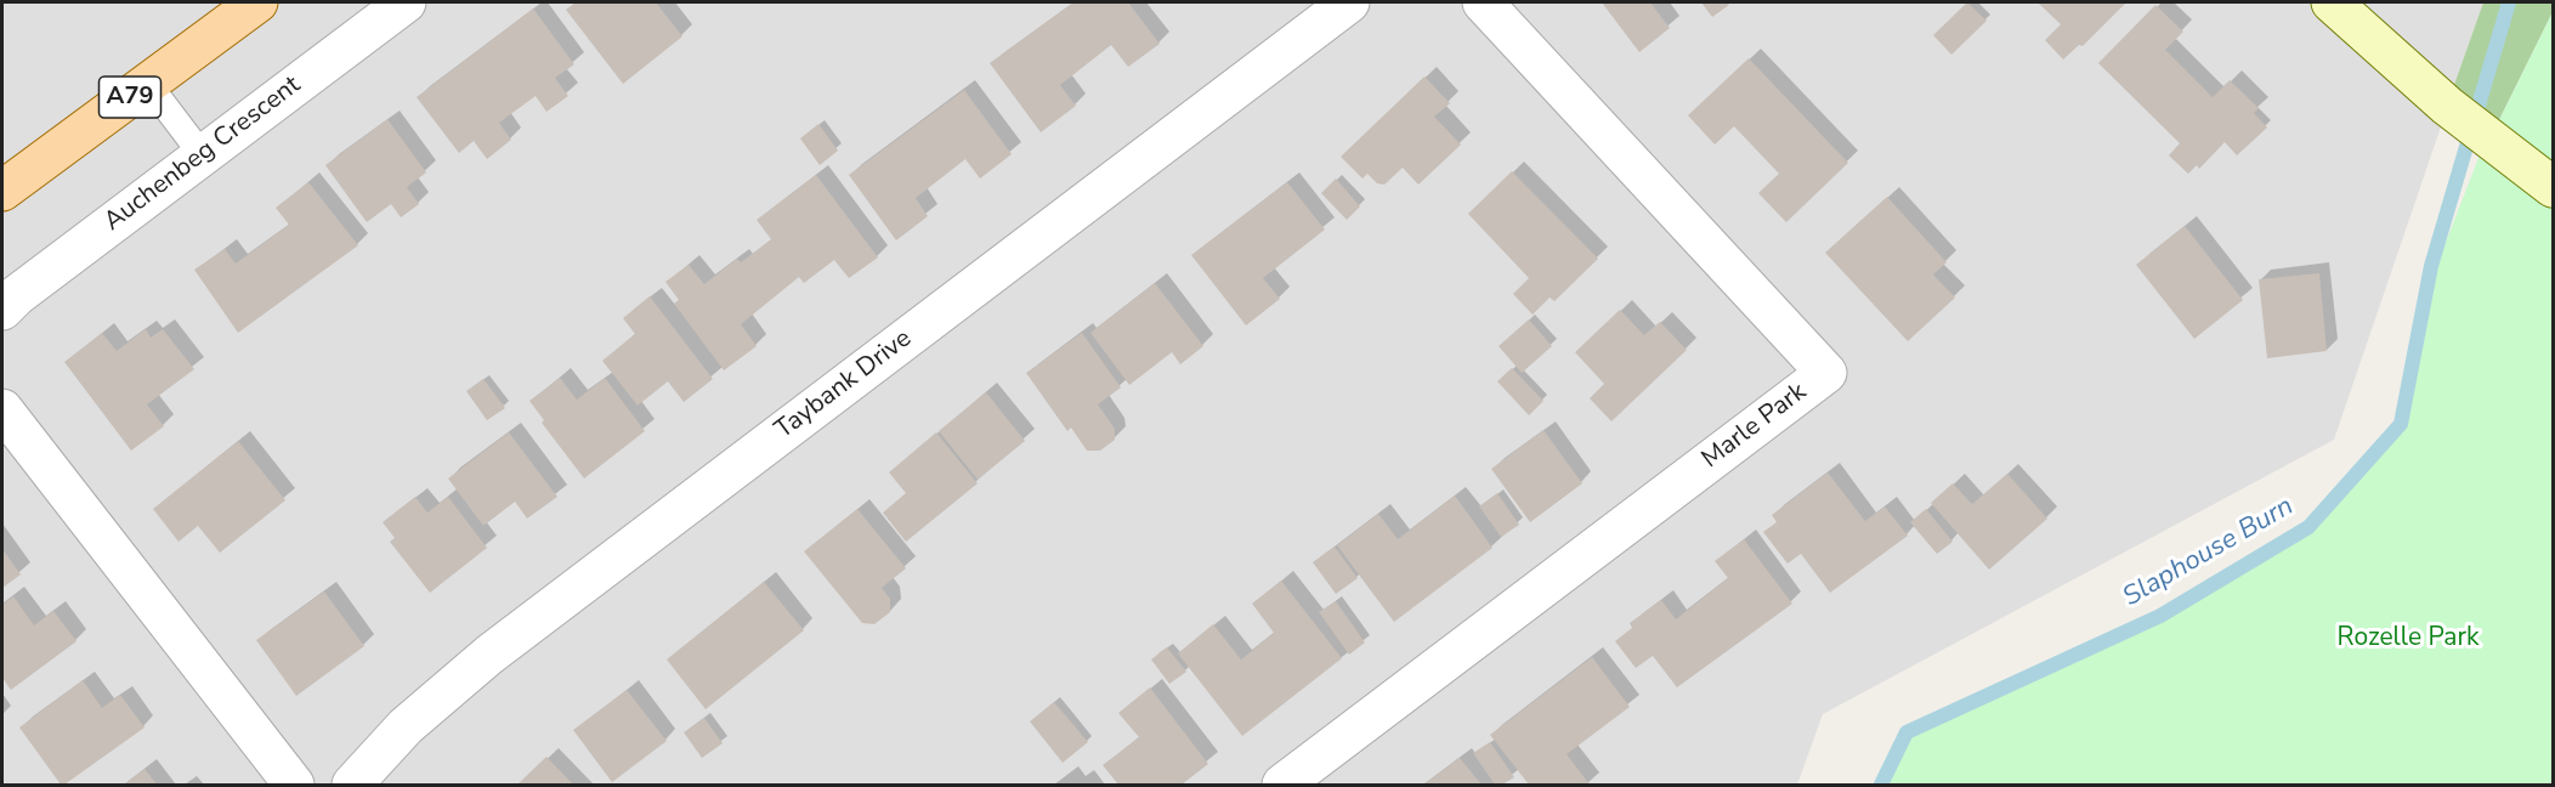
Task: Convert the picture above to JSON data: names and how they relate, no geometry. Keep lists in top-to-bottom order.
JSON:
{
  "streets": {
    "main road": ["A79"],
    "street": ["Auchenbeg Crescent", "Taybank Drive", "Marle Park"]
  },
  "water": ["Slaphouse Burn"],
  "parks": ["Rozelle Park"]
}
